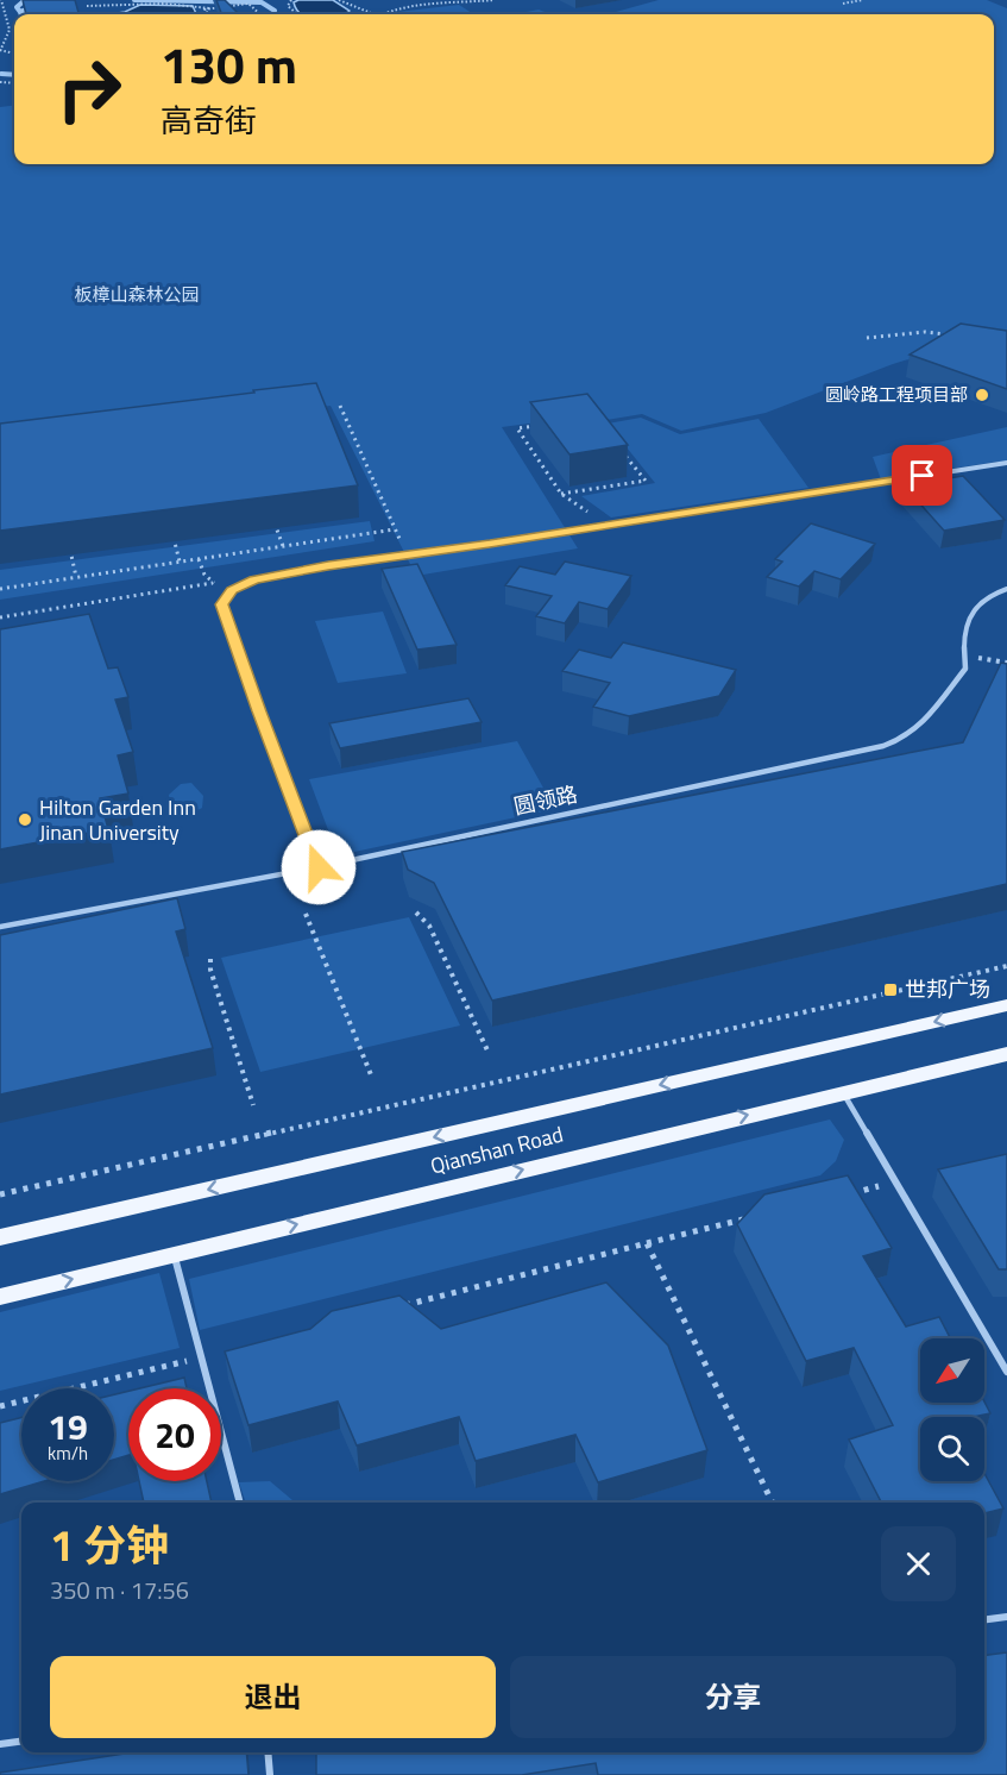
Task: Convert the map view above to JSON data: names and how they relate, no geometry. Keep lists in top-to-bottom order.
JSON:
{
  "streets": {
    "main road": ["Qianshan Road"],
    "lane": ["圆领路"]
  },
  "parks": ["板樟山森林公园"],
  "places": {
    "other": ["圆岭路工程项目部", "Hilton Garden Inn Jinan University"],
    "transit": ["世邦广场"]
  },
  "north": "bottom left",
  "page": {
    "turn": ["130 m", "高奇街"],
    "speed": "19 km/h",
    "limit": "20",
    "heading": ["1 分钟", "350 m · 17:56"],
    "buttons": ["退出", "分享"]
  }
}
